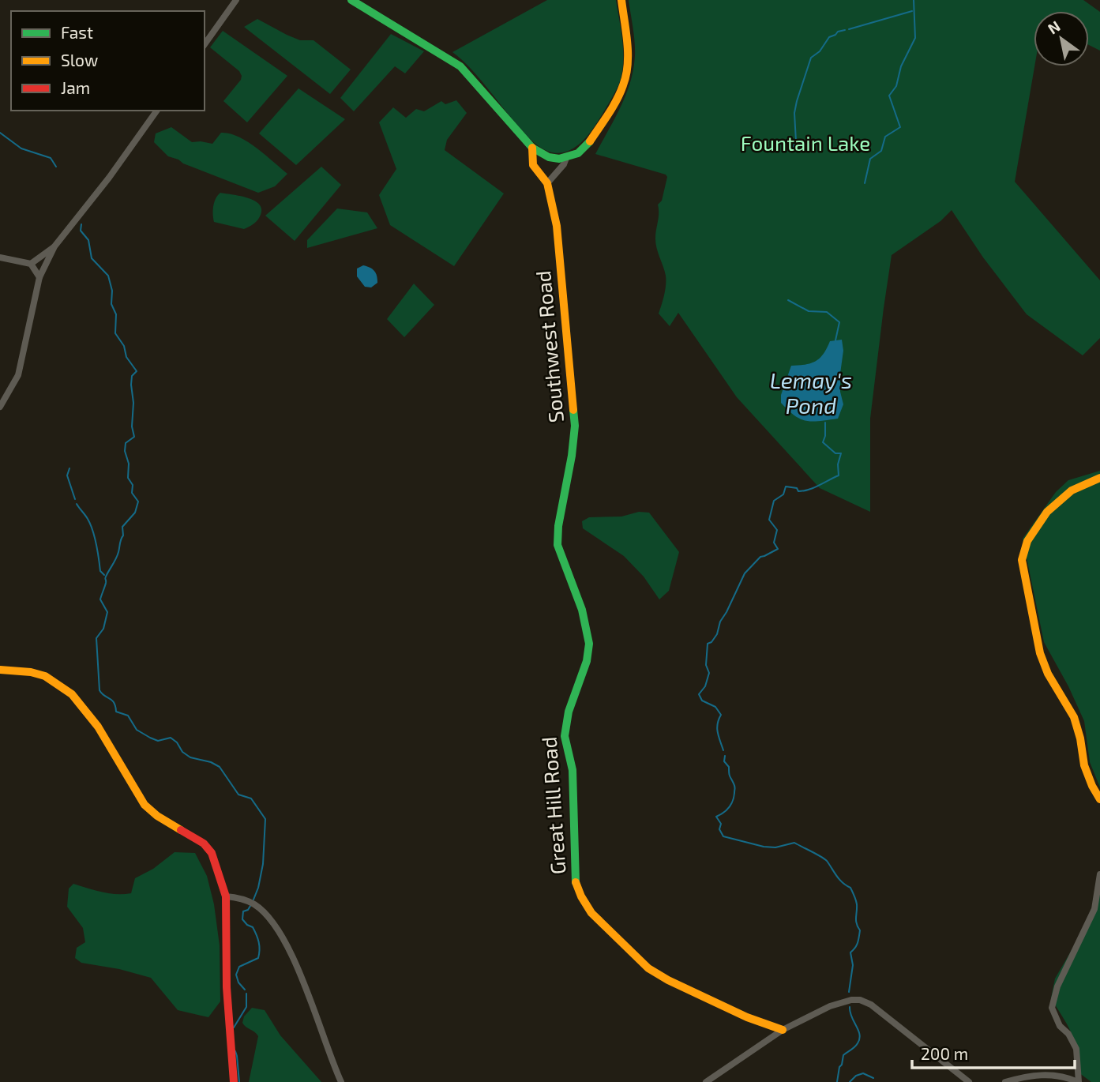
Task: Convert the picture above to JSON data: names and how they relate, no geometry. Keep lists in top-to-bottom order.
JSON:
{
  "streets": {
    "street": ["Southwest Road", "Great Hill Road"]
  },
  "crossings": [
    ["Southwest Road", "Great Hill Road"]
  ],
  "water": ["Lemay's Pond"],
  "parks": ["Fountain Lake"],
  "legend": ["Fast", "Slow", "Jam"],
  "scale_bar": "200 m",
  "north": "top left"
}
